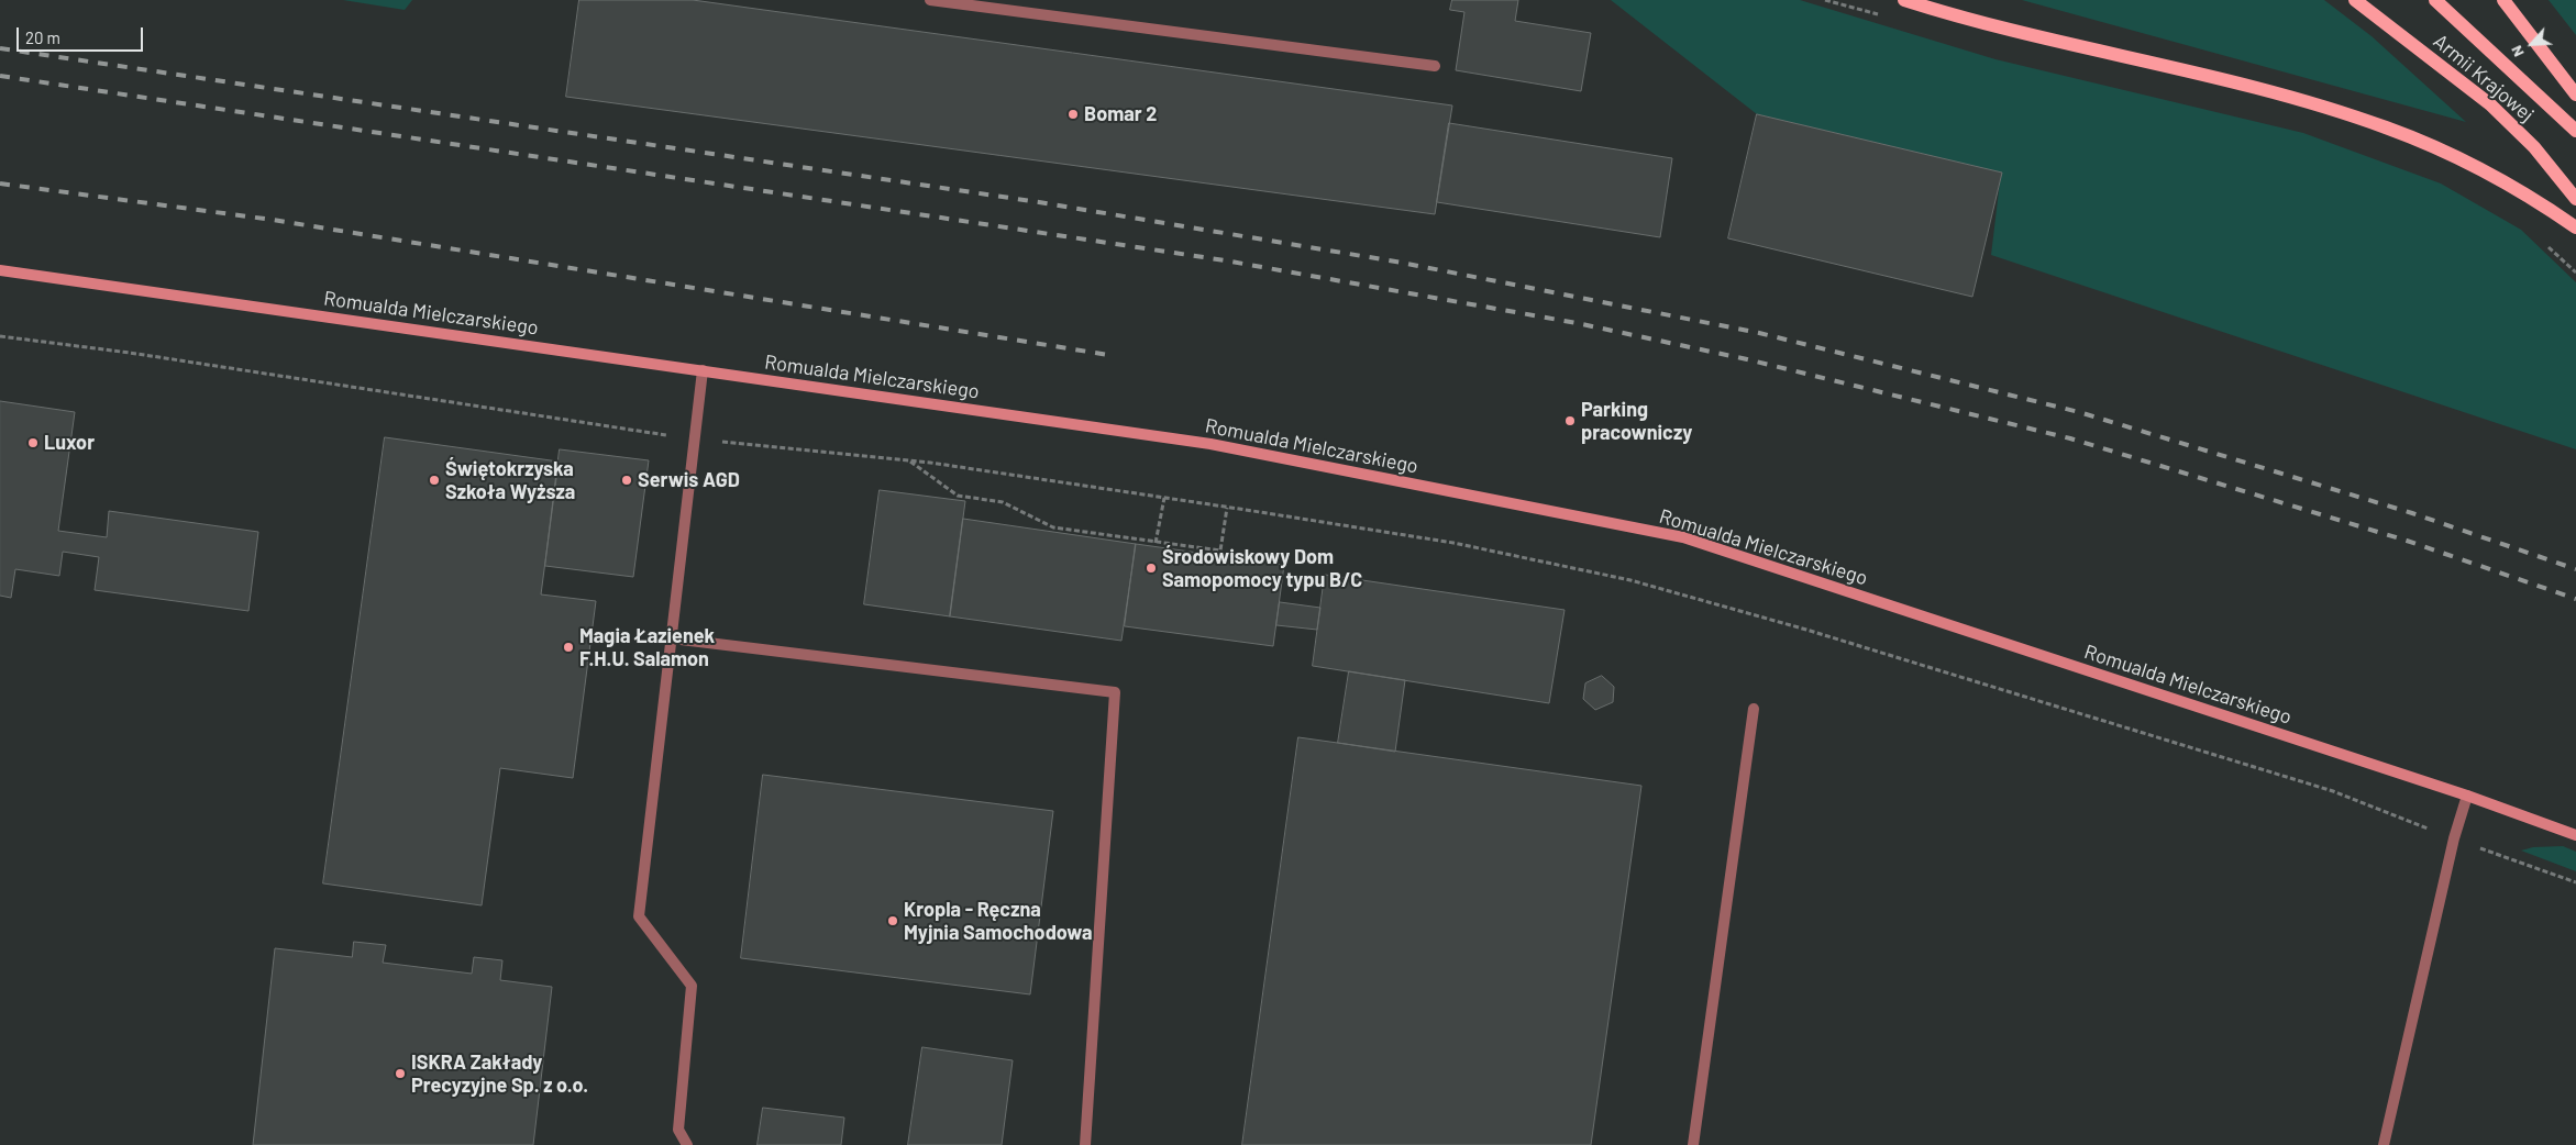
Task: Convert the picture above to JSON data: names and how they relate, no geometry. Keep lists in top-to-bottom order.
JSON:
{
  "streets": {
    "main road": ["Armii Krajowej"],
    "street": ["Romualda Mielczarskiego"]
  },
  "places": [
    "Bomar 2",
    "Parking pracowniczy",
    "Luxor",
    "Świętokrzyska Szkoła Wyższa",
    "Serwis AGD",
    "Środowiskowy Dom Samopomocy typu B/C",
    "Magia Łazienek F.H.U. Salamon",
    "Kropla - Ręczna Myjnia Samochodowa",
    "ISKRA Zakłady Precyzyjne Sp. z o.o."
  ],
  "scale_bar": "20 m",
  "north": "bottom left"
}
